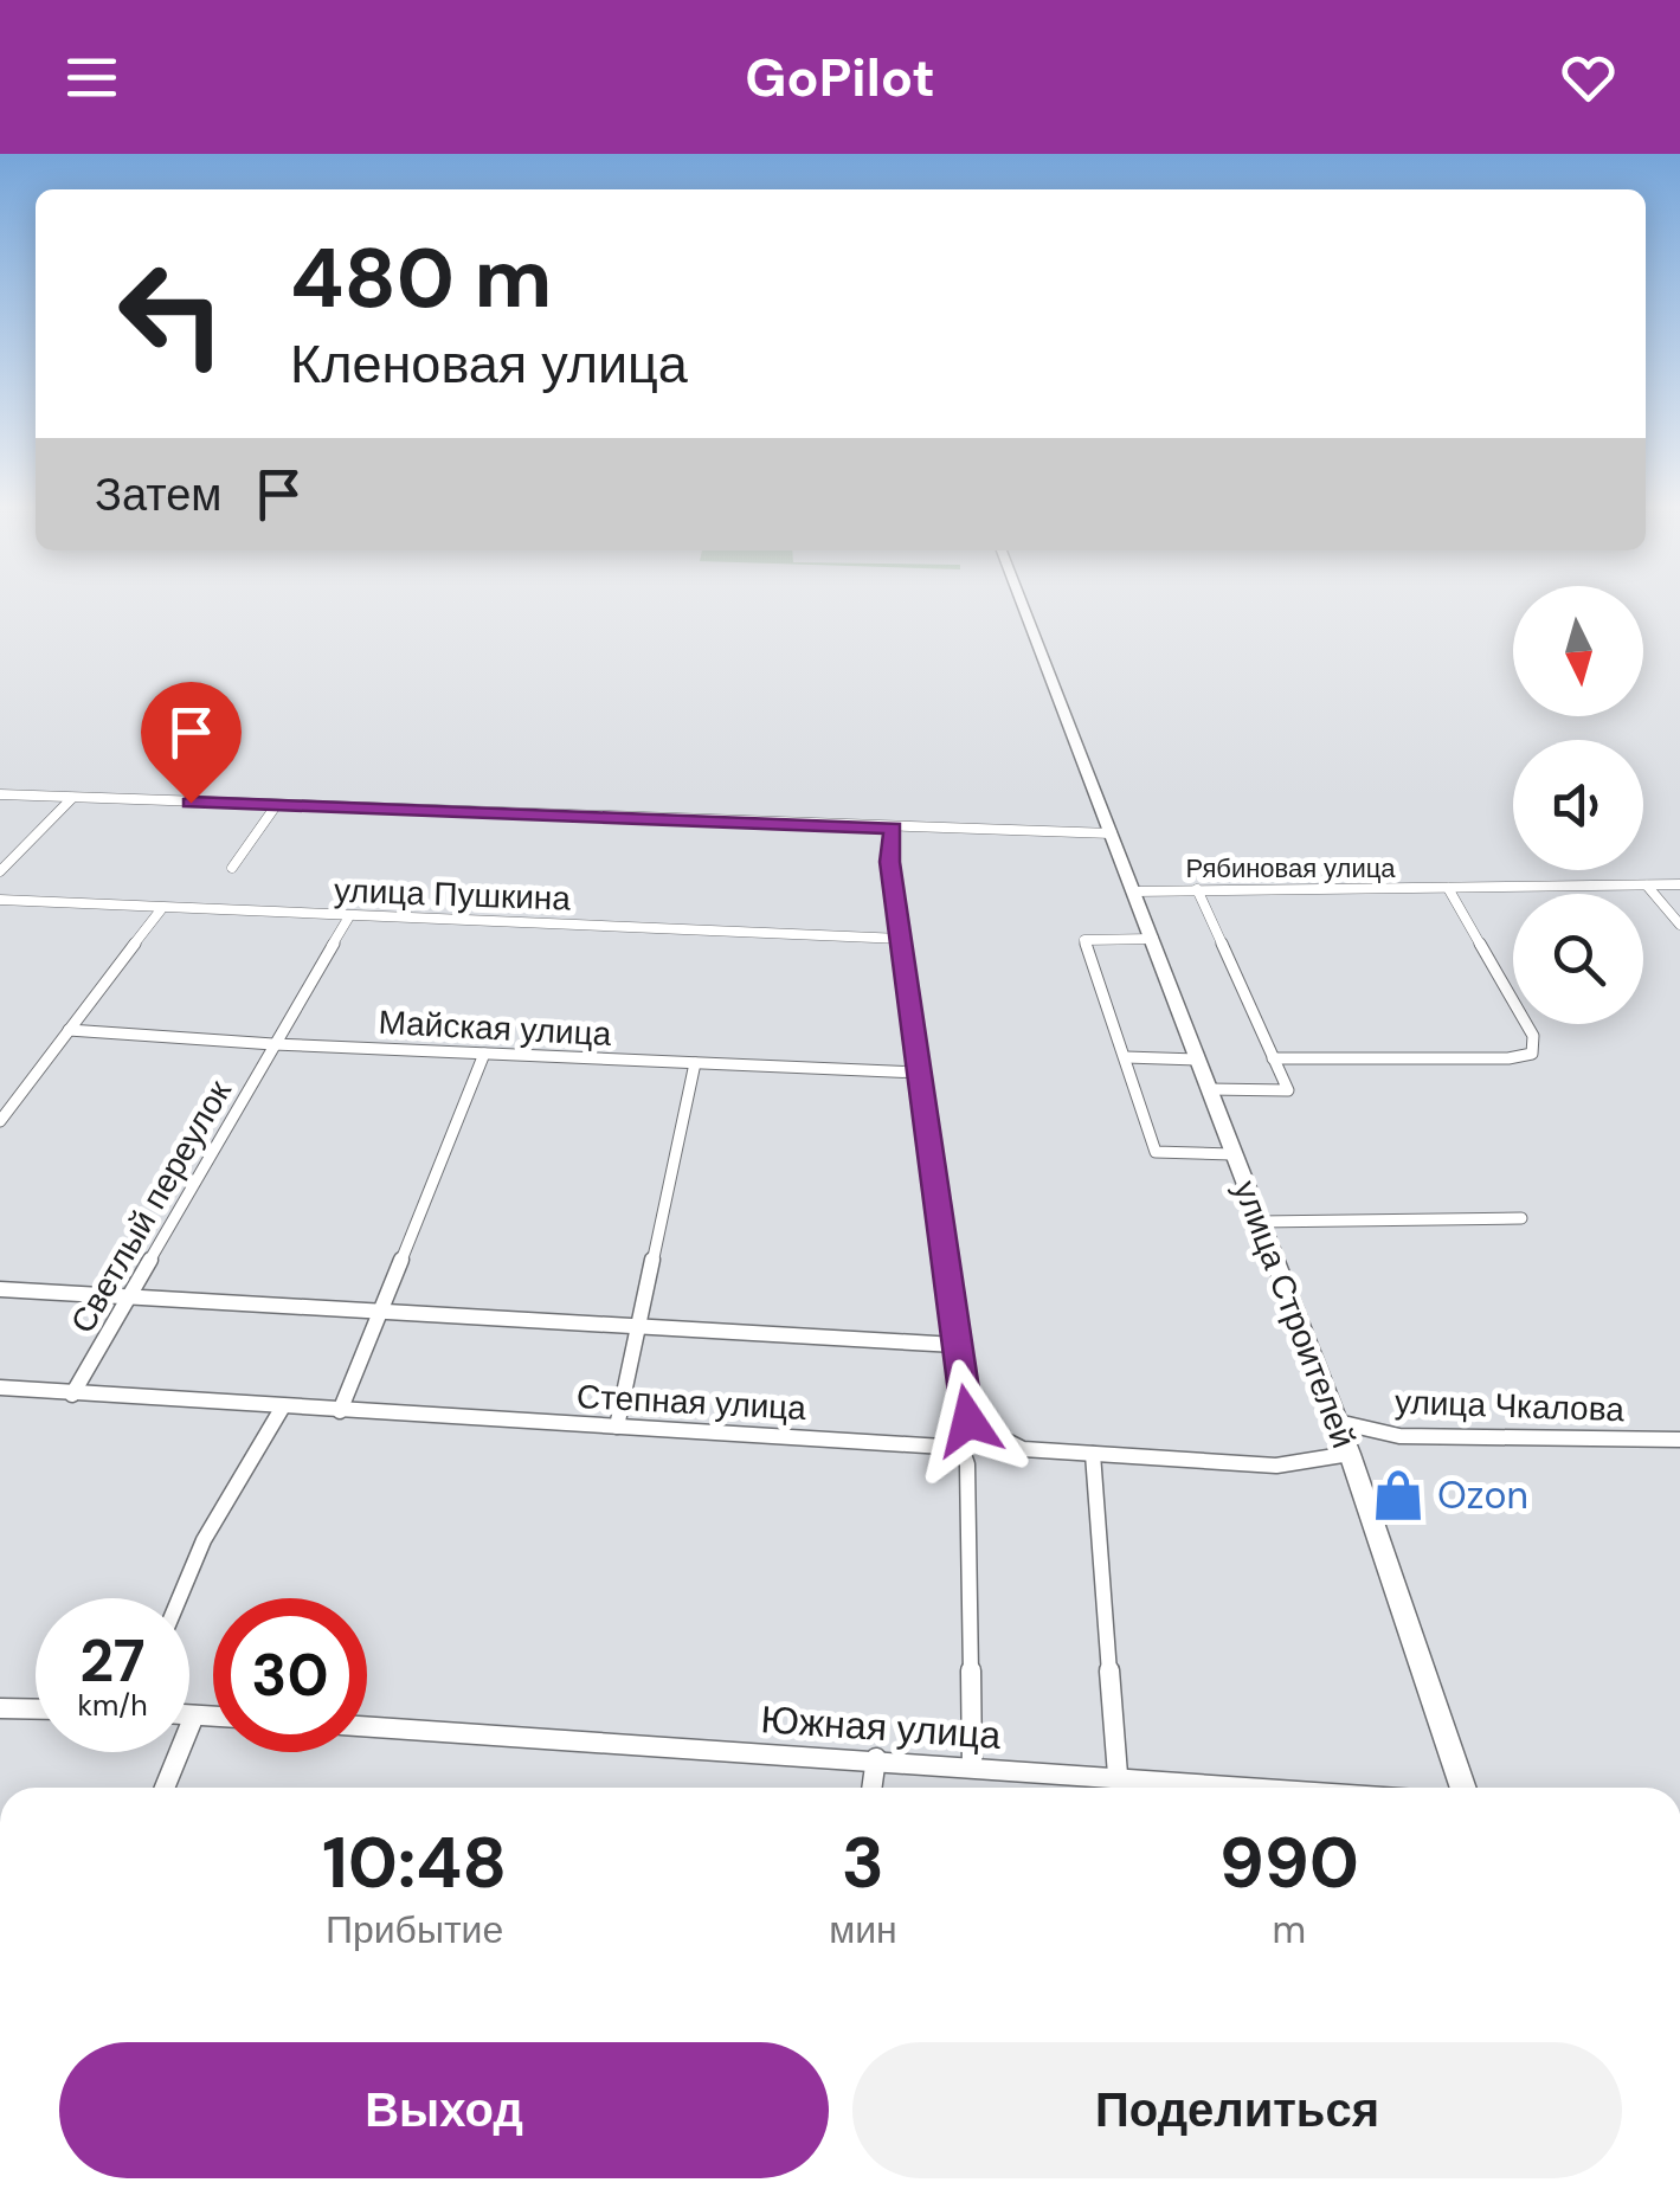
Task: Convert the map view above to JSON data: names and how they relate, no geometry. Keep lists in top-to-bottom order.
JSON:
{
  "streets": {
    "main road": ["улица Строителей"],
    "street": [
      "Рябиновая улица",
      "улица Пушкина",
      "Майская улица",
      "Светлый переулок",
      "Степная улица",
      "улица Чкалова",
      "Южная улица"
    ]
  },
  "crossings": [
    ["Рябиновая улица", "улица Строителей"],
    ["улица Пушкина", "Светлый переулок"],
    ["Майская улица", "Светлый переулок"],
    ["Светлый переулок", "Степная улица"],
    ["улица Строителей", "улица Чкалова"]
  ],
  "places": {
    "shop": ["Ozon"]
  },
  "north": "bottom",
  "page": {
    "header": "GoPilot",
    "turn": ["480 m", "Кленовая улица"],
    "then": "Затем",
    "speed": "27 km/h",
    "limit": "30",
    "eta": [
      "10:48",
      "Прибытие",
      "3",
      "мин",
      "990",
      "m"
    ],
    "buttons": ["Выход", "Поделиться"]
  }
}
